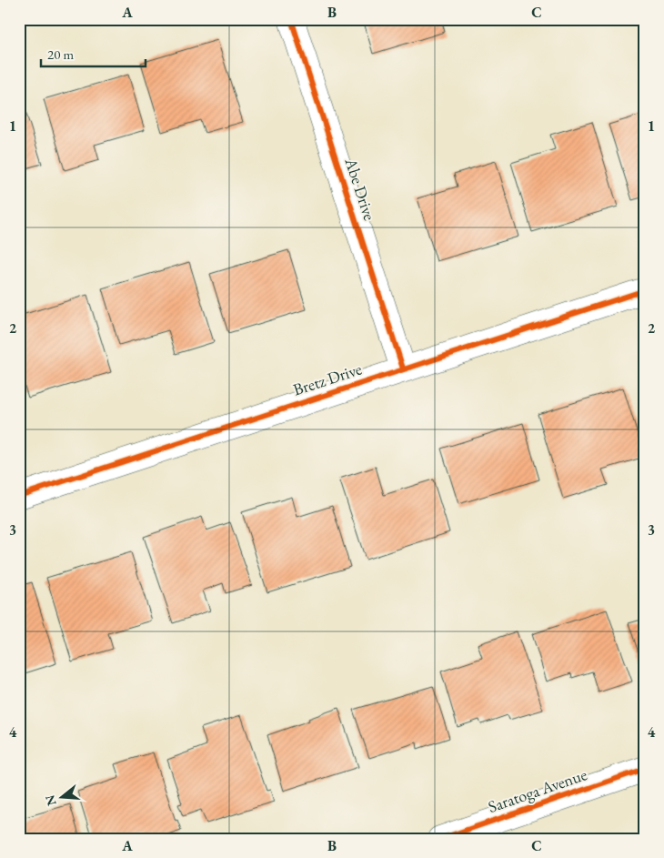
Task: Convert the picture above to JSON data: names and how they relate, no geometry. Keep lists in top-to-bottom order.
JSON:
{
  "streets": {
    "street": ["Abe Drive", "Bretz Drive", "Saratoga Avenue"]
  },
  "crossings": [
    ["Abe Drive", "Bretz Drive"]
  ],
  "scale_bar": "20 m",
  "north": "left",
  "grid": {
    "columns": ["A", "B", "C"],
    "rows": [
      "1",
      "2",
      "3",
      "4"
    ]
  }
}
